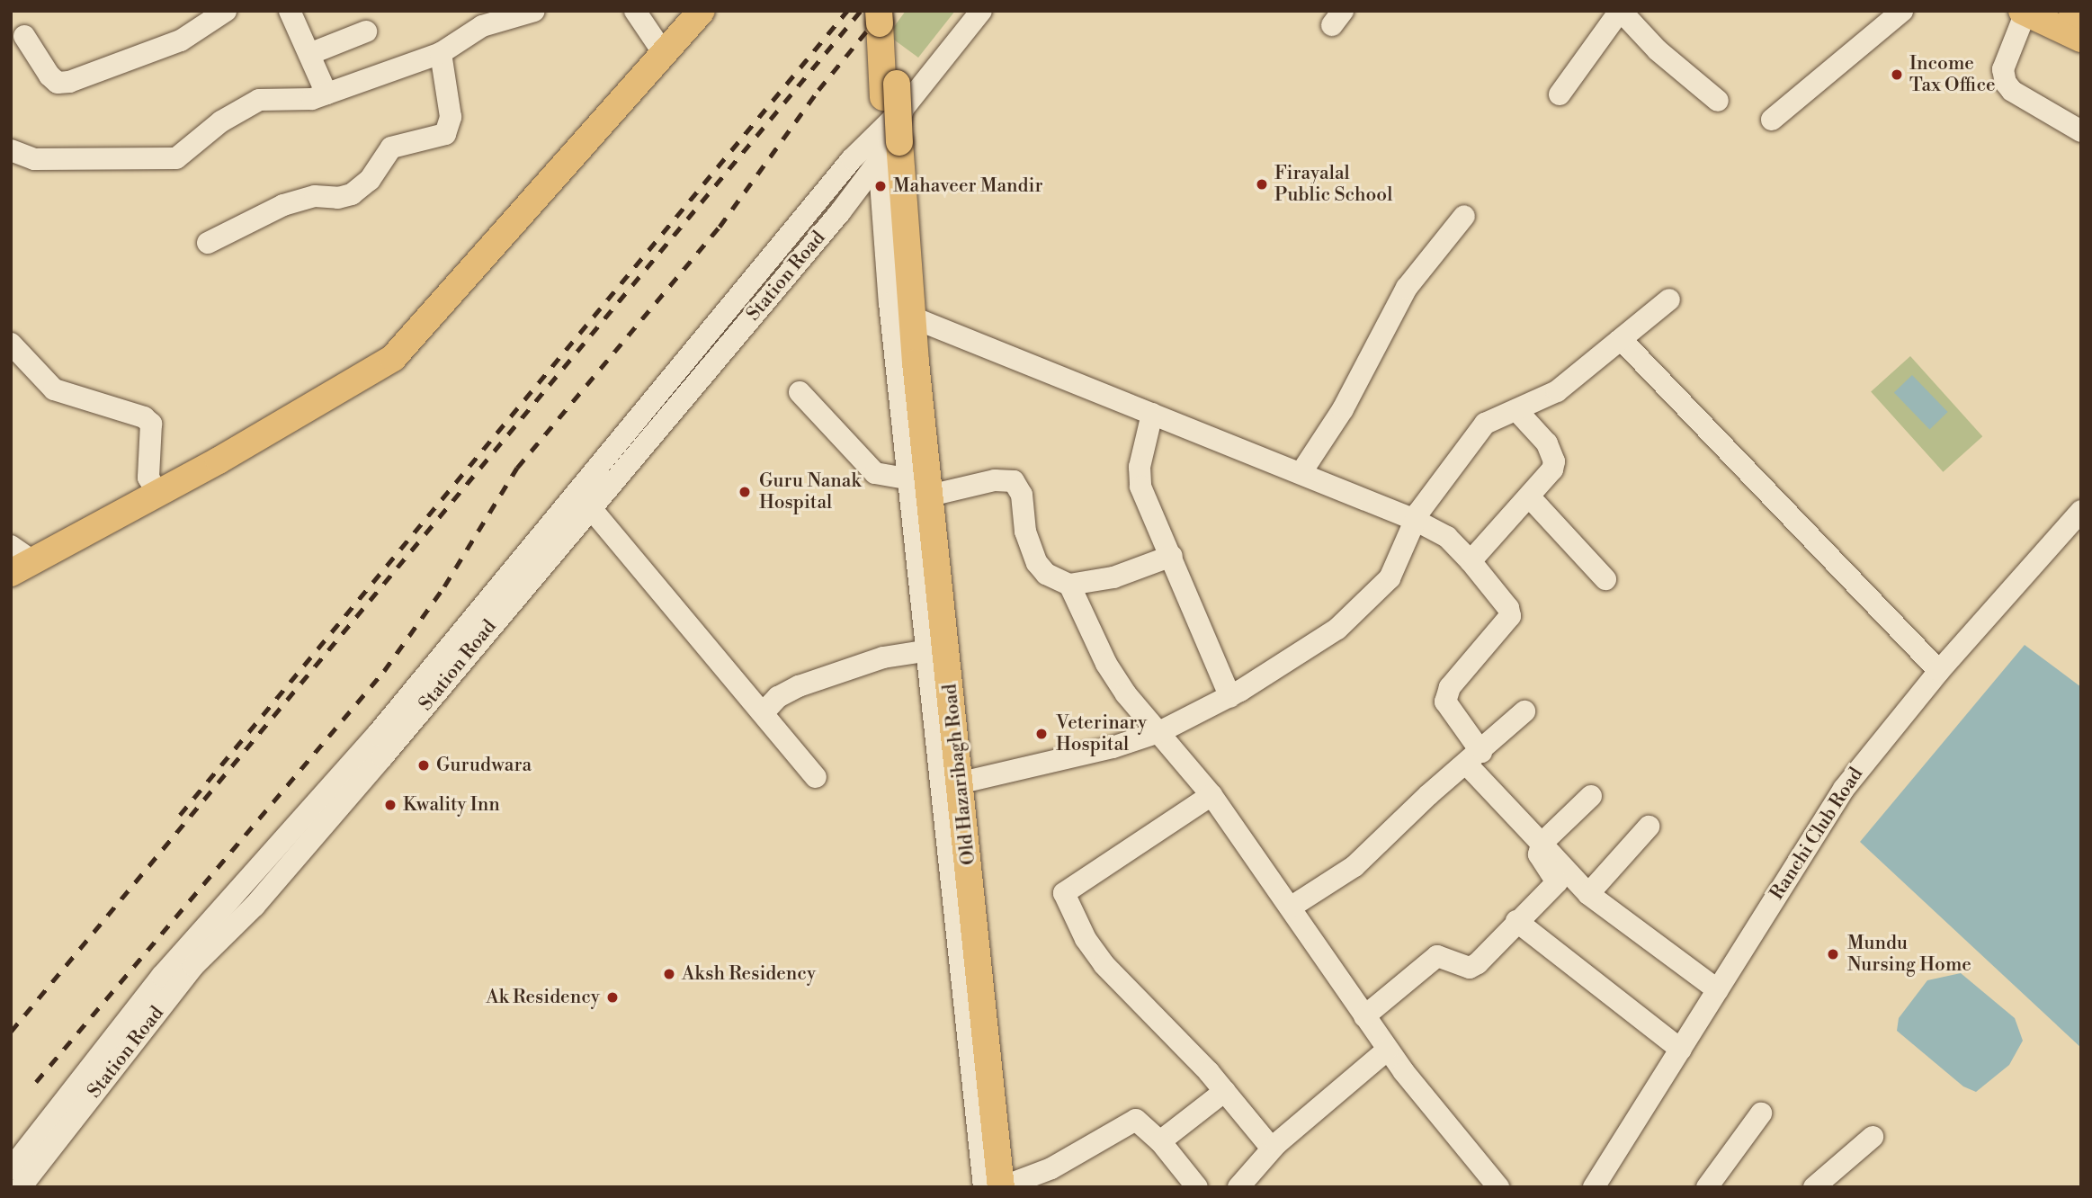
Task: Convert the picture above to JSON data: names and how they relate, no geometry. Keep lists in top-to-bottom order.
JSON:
{
  "streets": {
    "main road": ["Old Hazaribagh Road"],
    "street": ["Station Road", "Ranchi Club Road"]
  },
  "crossings": [
    ["Station Road", "Old Hazaribagh Road"]
  ],
  "places": [
    "Income Tax Office",
    "Firayalal Public School",
    "Mahaveer Mandir",
    "Guru Nanak Hospital",
    "Veterinary Hospital",
    "Gurudwara",
    "Kwality Inn",
    "Mundu Nursing Home",
    "Aksh Residency",
    "Ak Residency"
  ]
}
